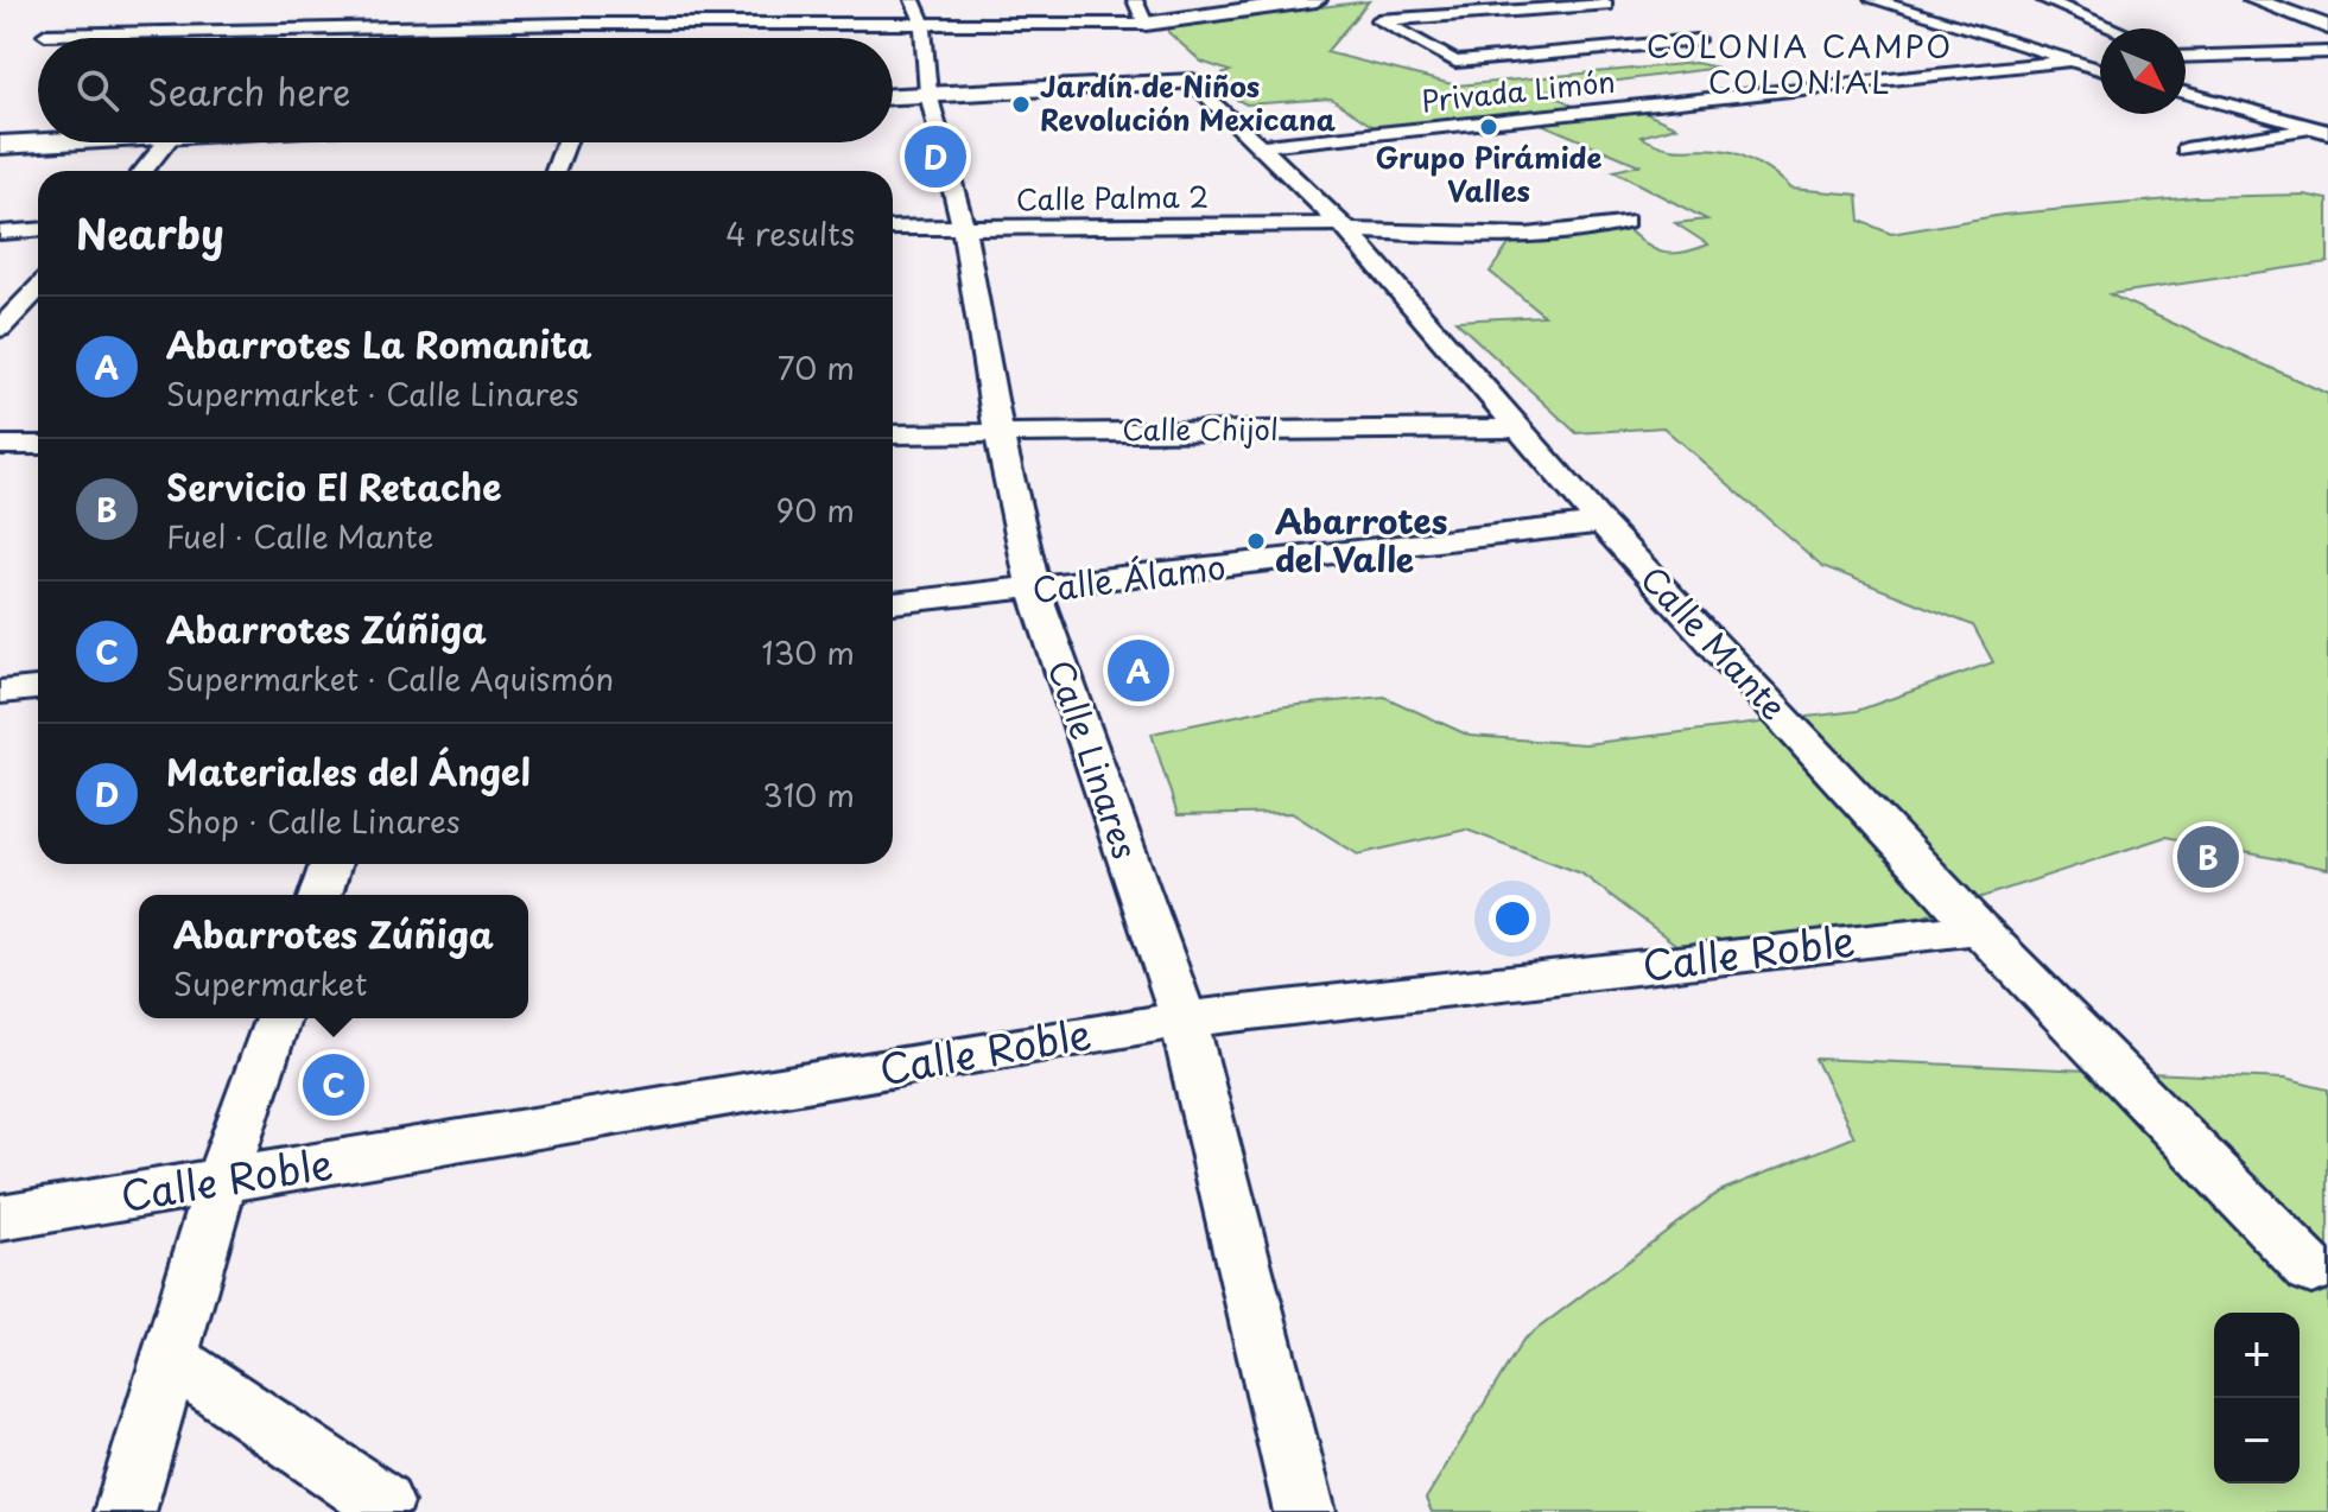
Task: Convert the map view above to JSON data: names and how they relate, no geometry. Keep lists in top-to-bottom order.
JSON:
{
  "streets": {
    "street": [
      "Privada Limón",
      "Calle Palma 2",
      "Calle Chijol",
      "Calle Álamo",
      "Calle Mante",
      "Calle Linares",
      "Calle Roble"
    ]
  },
  "crossings": [
    ["Privada Limón", "Calle Mante"],
    ["Calle Palma 2", "Calle Mante"],
    ["Calle Palma 2", "Calle Linares"],
    ["Calle Chijol", "Calle Mante"],
    ["Calle Chijol", "Calle Linares"],
    ["Calle Álamo", "Calle Mante"],
    ["Calle Álamo", "Calle Linares"],
    ["Calle Mante", "Calle Roble"],
    ["Calle Linares", "Calle Roble"]
  ],
  "districts": ["COLONIA CAMPO COLONIAL"],
  "places": ["Jardín de Niños Revolución Mexicana", "Grupo Pirámide Valles", "Abarrotes del Valle"],
  "north": "bottom right",
  "page": {
    "search": "Search here",
    "pins": [
      "D",
      "A",
      "B",
      "C"
    ],
    "heading": ["Nearby", "4 results"],
    "list": [
      {
        "mark": "A",
        "name": "Abarrotes La Romanita",
        "note": "Supermarket · Calle Linares",
        "value": "70 m"
      },
      {
        "mark": "B",
        "name": "Servicio El Retache",
        "note": "Fuel · Calle Mante",
        "value": "90 m"
      },
      {
        "mark": "C",
        "name": "Abarrotes Zúñiga",
        "note": "Supermarket · Calle Aquismón",
        "value": "130 m"
      },
      {
        "mark": "D",
        "name": "Materiales del Ángel",
        "note": "Shop · Calle Linares",
        "value": "310 m"
      }
    ],
    "popup": ["Abarrotes Zúñiga", "Supermarket"],
    "map_buttons": ["+", "−"]
  }
}
